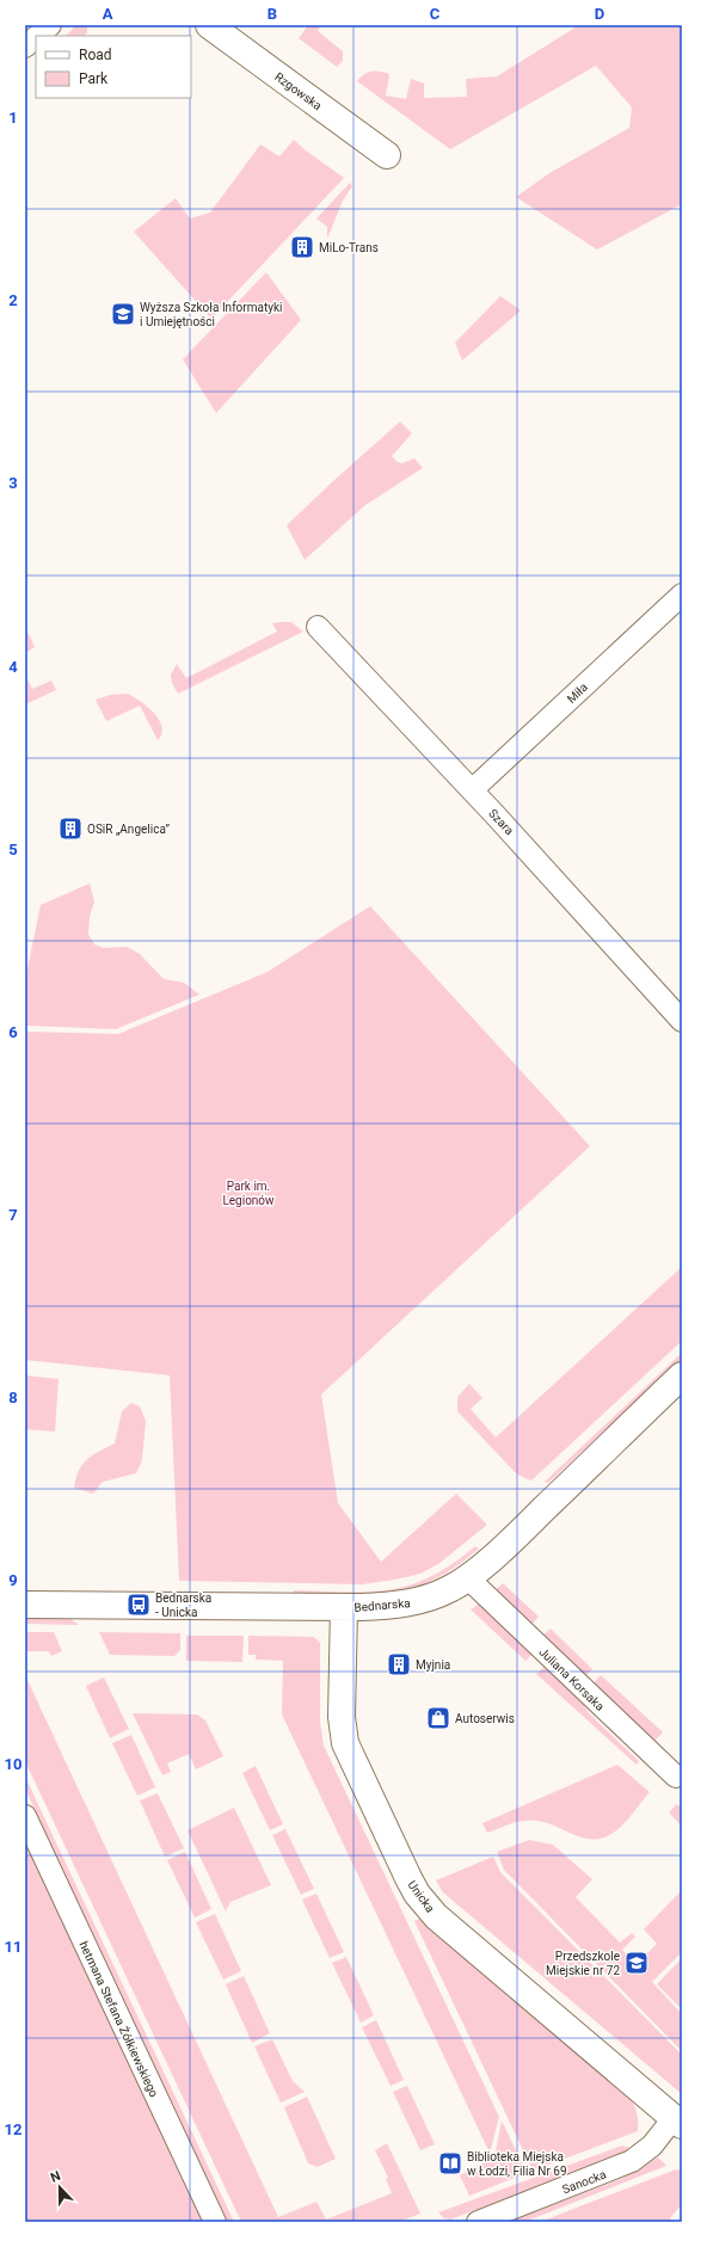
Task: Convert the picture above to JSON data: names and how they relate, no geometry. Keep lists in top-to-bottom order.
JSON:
{
  "streets": {
    "street": [
      "Rzgowska",
      "Miła",
      "Szara",
      "Bednarska",
      "Juliana Korsaka",
      "Unicka",
      "hetmana Stefana Żółkiewskiego",
      "Sanocka"
    ]
  },
  "crossings": [
    ["Miła", "Szara"],
    ["Bednarska", "Juliana Korsaka"],
    ["Bednarska", "Unicka"],
    ["Unicka", "Sanocka"]
  ],
  "parks": ["Park im. Legionów"],
  "places": {
    "building": ["MiLo-Trans", "OSiR „Angelica”", "Myjnia"],
    "school or university": ["Wyższa Szkoła Informatyki i Umiejętności", "Przedszkole Miejskie nr 72"],
    "bus stop": ["Bednarska - Unicka"],
    "shop": ["Autoserwis"],
    "library": ["Biblioteka Miejska w Łodzi, Filia Nr 69"]
  },
  "legend": ["Road", "Park"],
  "north": "top",
  "grid": {
    "columns": [
      "A",
      "B",
      "C",
      "D"
    ],
    "rows": [
      "1",
      "2",
      "3",
      "4",
      "5",
      "6",
      "7",
      "8",
      "9",
      "10",
      "11",
      "12"
    ]
  }
}
